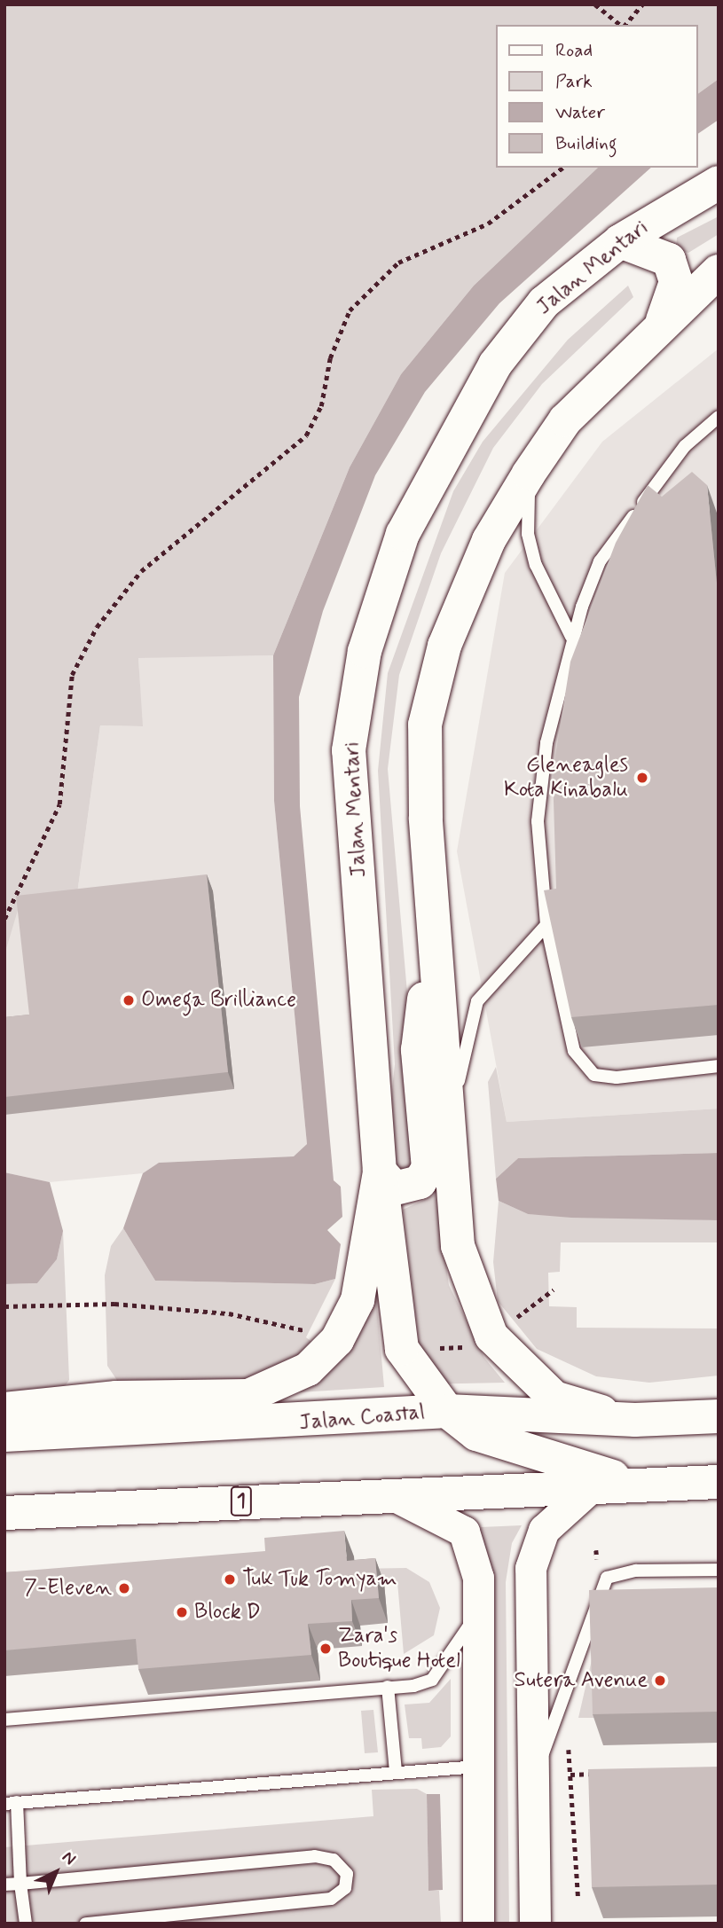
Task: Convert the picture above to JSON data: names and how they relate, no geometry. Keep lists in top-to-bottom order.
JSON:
{
  "streets": {
    "main road": ["Jalan Mentari", "Jalan Coastal", "1"]
  },
  "crossings": [
    ["Jalan Mentari", "Jalan Coastal"],
    ["Jalan Mentari", "1"]
  ],
  "places": [
    "Gleneagles Kota Kinabalu",
    "Omega Brilliance",
    "Tuk Tuk Tomyam",
    "7-Eleven",
    "Block D",
    "Zara's Boutique Hotel",
    "Sutera Avenue"
  ],
  "legend": [
    "Road",
    "Park",
    "Water",
    "Building"
  ],
  "north": "top right"
}
